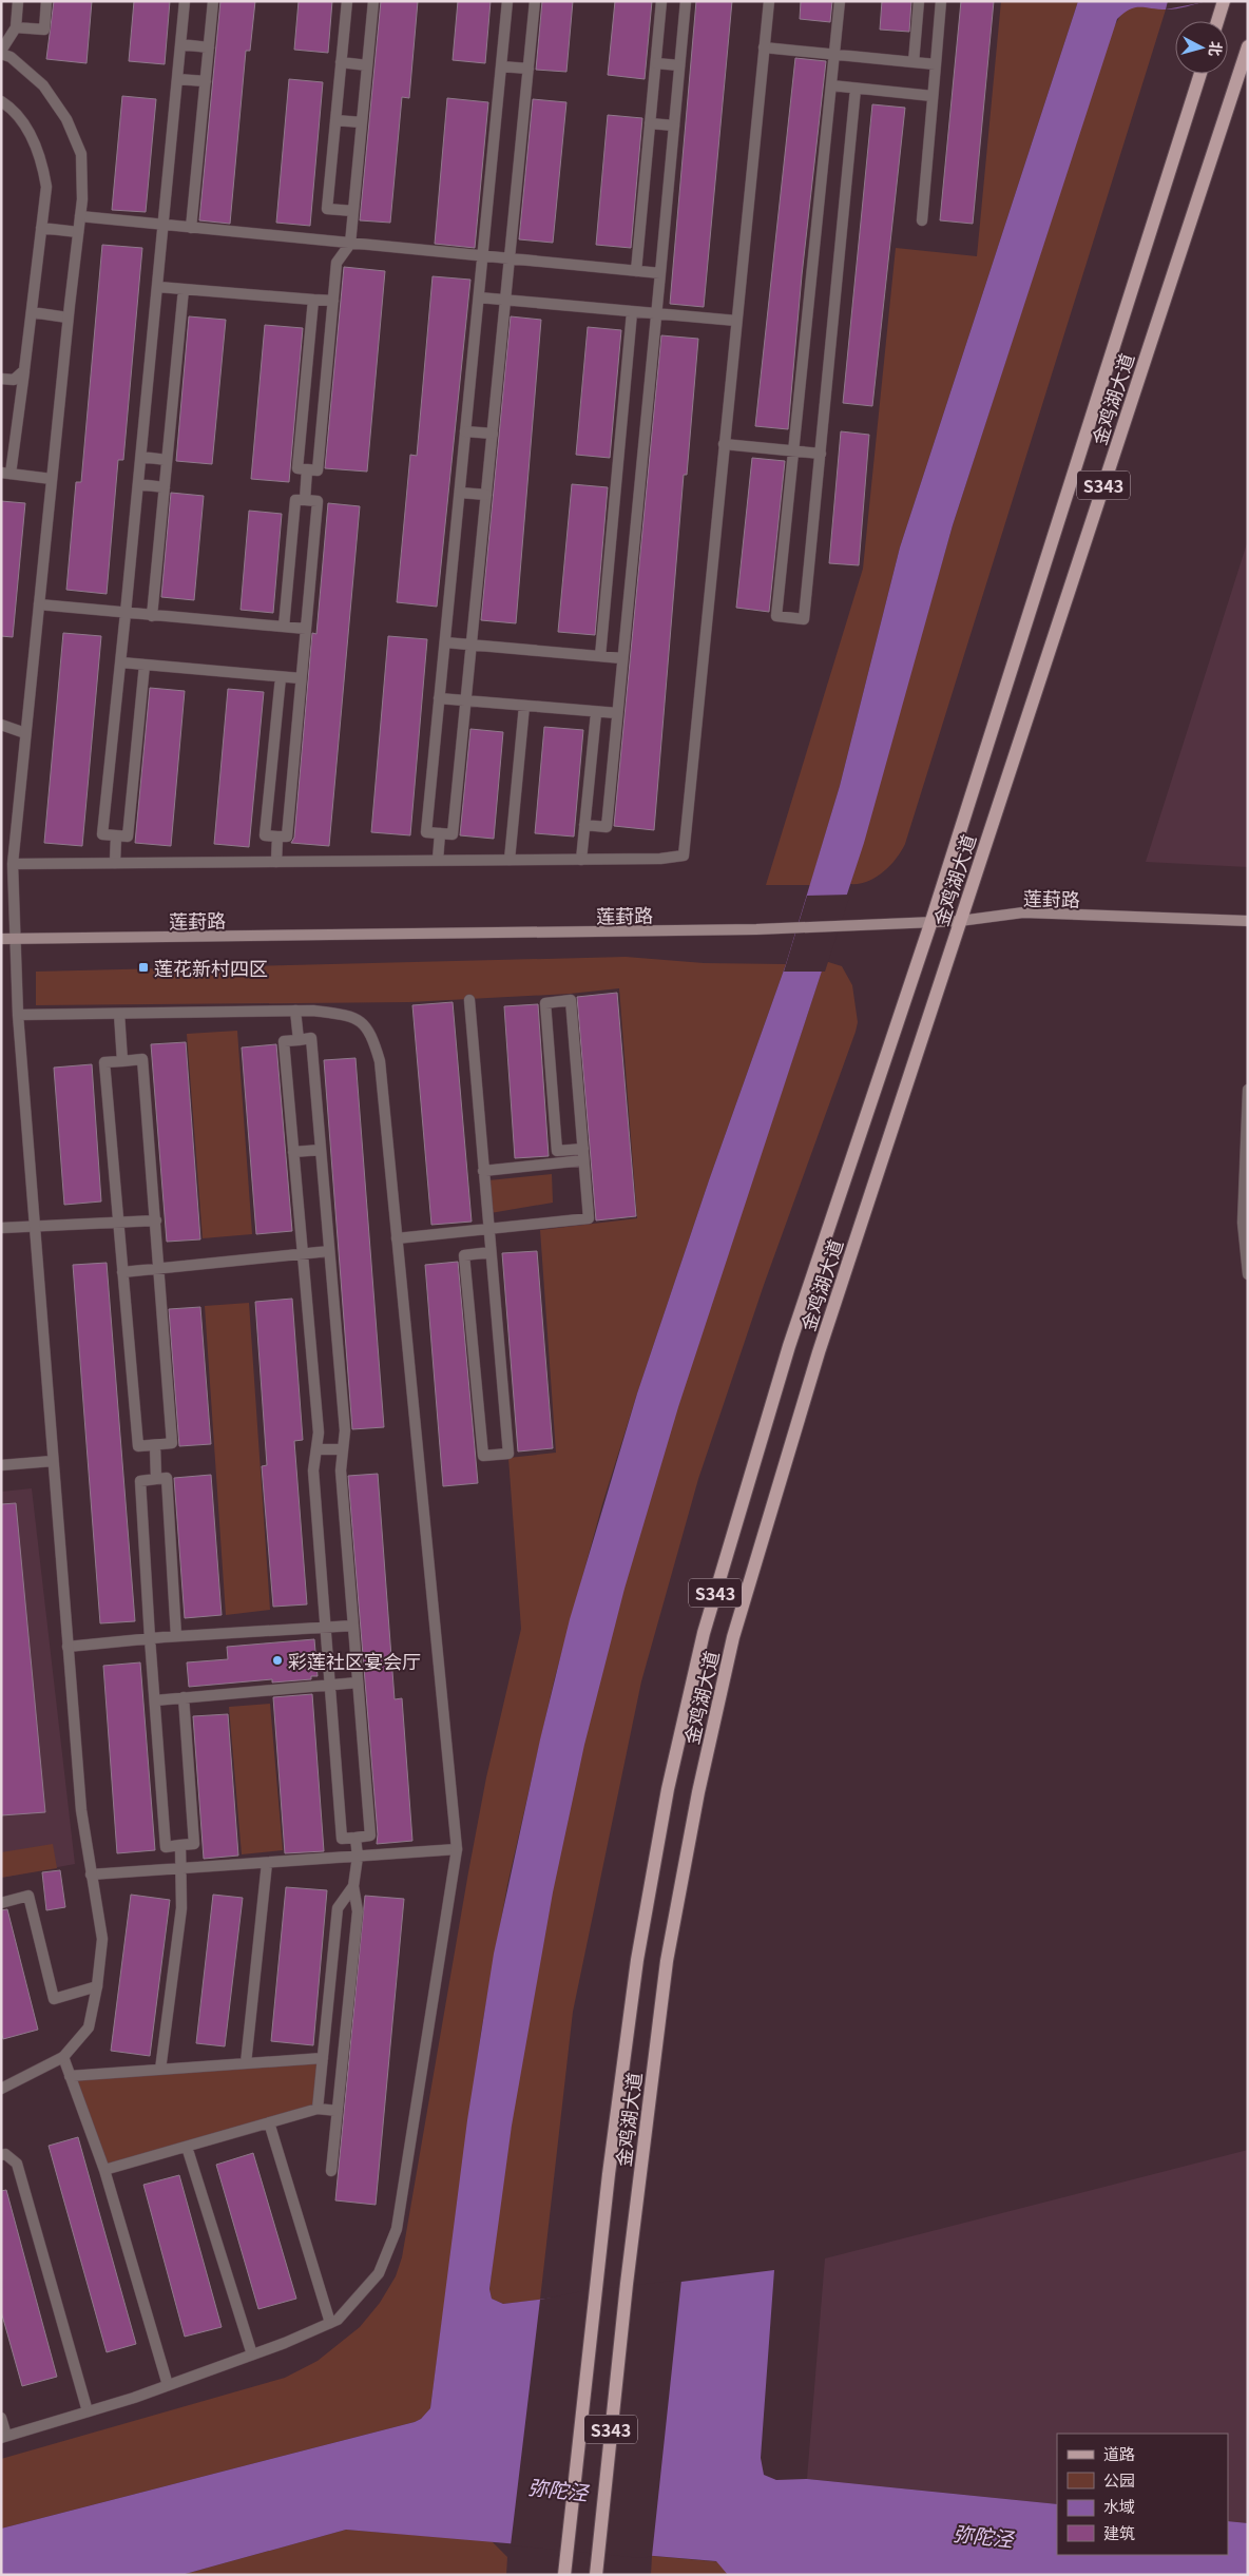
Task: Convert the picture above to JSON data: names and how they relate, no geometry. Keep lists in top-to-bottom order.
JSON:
{
  "streets": {
    "main road": ["金鸡湖大道", "S343", "莲葑路"]
  },
  "crossings": [
    ["金鸡湖大道", "莲葑路"]
  ],
  "water": ["弥陀泾"],
  "places": {
    "transit": ["莲花新村四区"],
    "other": ["彩莲社区宴会厅"]
  },
  "legend": [
    "道路",
    "公园",
    "水域",
    "建筑"
  ],
  "north": "right"
}
